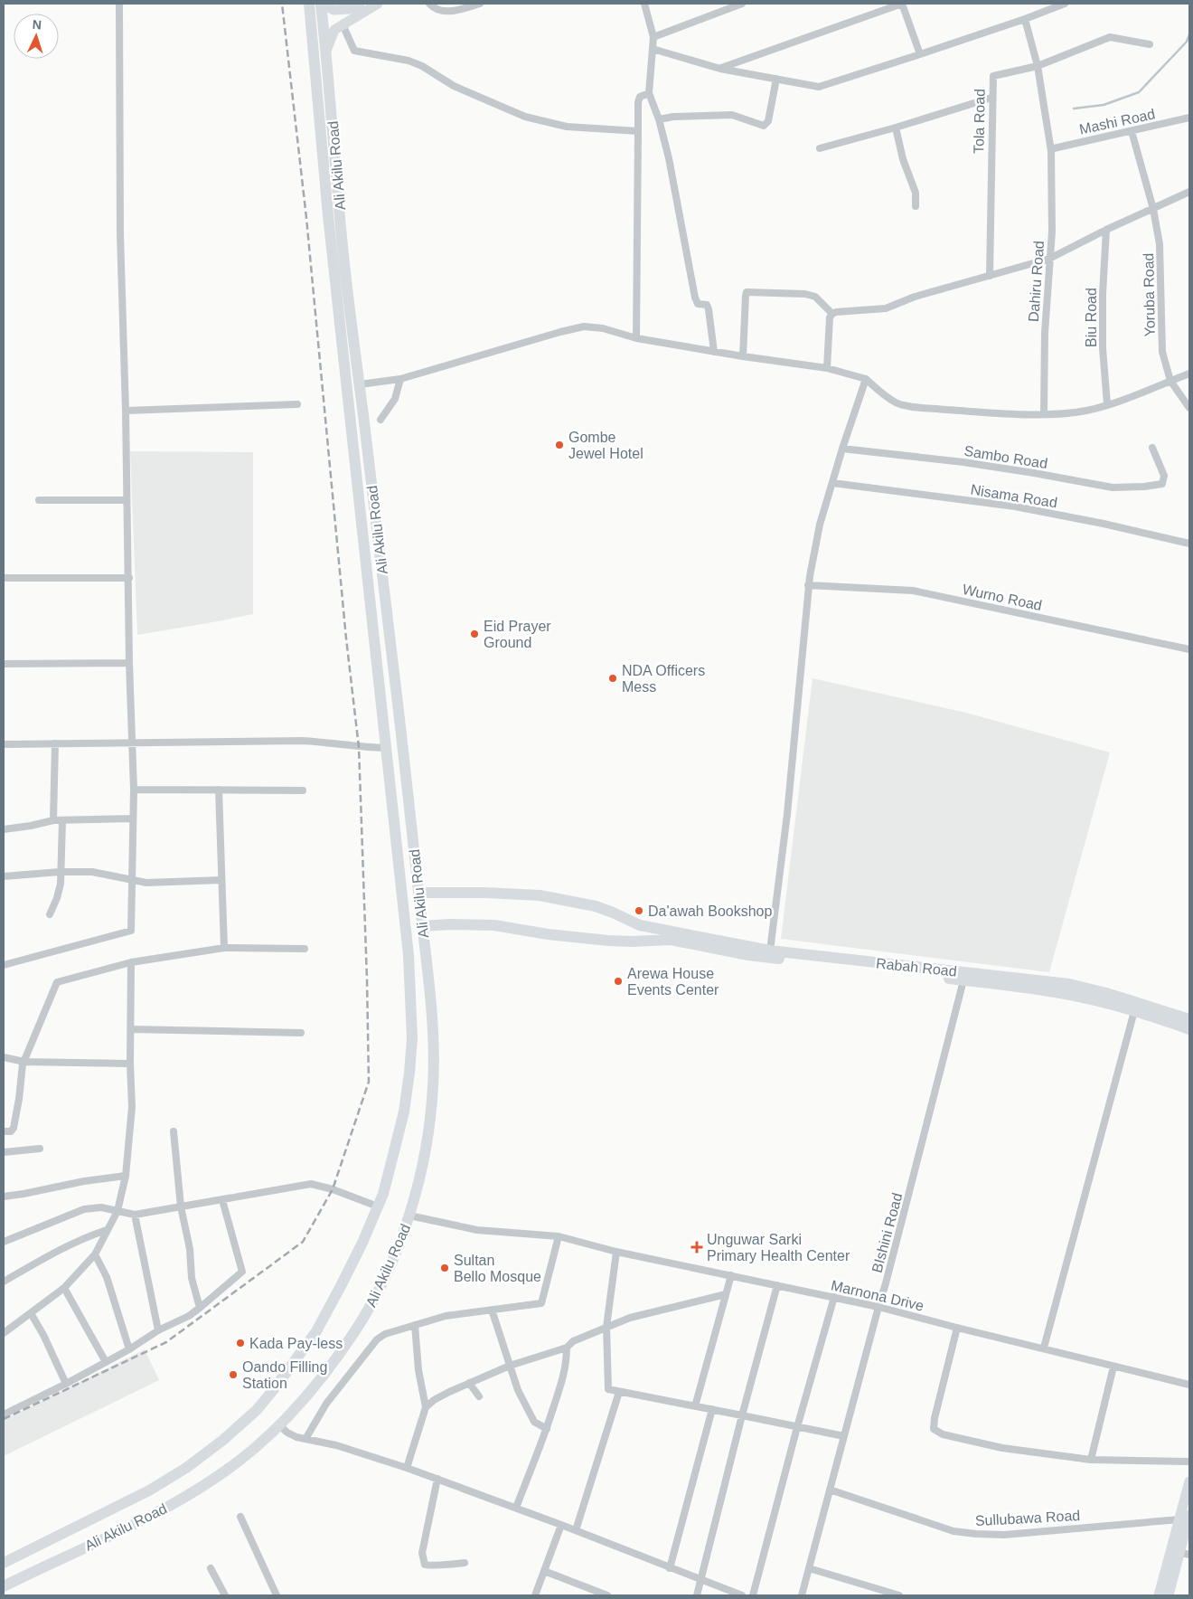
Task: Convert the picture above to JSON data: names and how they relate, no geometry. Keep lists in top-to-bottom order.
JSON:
{
  "streets": {
    "main road": ["Ali Akilu Road", "Rabah Road"],
    "street": [
      "Tola Road",
      "Mashi Road",
      "Dahiru Road",
      "Yoruba Road",
      "Biu Road",
      "Sambo Road",
      "Nisama Road",
      "Wurno Road",
      "BIshini Road",
      "Marnona Drive",
      "Sullubawa Road"
    ]
  },
  "crossings": [
    ["Tola Road", "Dahiru Road"],
    ["Mashi Road", "Dahiru Road"],
    ["Mashi Road", "Yoruba Road"],
    ["Ali Akilu Road", "Rabah Road"],
    ["Ali Akilu Road", "Marnona Drive"],
    ["Rabah Road", "BIshini Road"],
    ["BIshini Road", "Marnona Drive"],
    ["BIshini Road", "Sullubawa Road"]
  ],
  "places": {
    "other": [
      "Gombe Jewel Hotel",
      "Eid Prayer Ground",
      "NDA Officers Mess",
      "Da'awah Bookshop",
      "Arewa House Events Center",
      "Sultan Bello Mosque",
      "Kada Pay-less",
      "Oando Filling Station"
    ],
    "health": ["Unguwar Sarki Primary Health Center"]
  },
  "north": "top"
}
